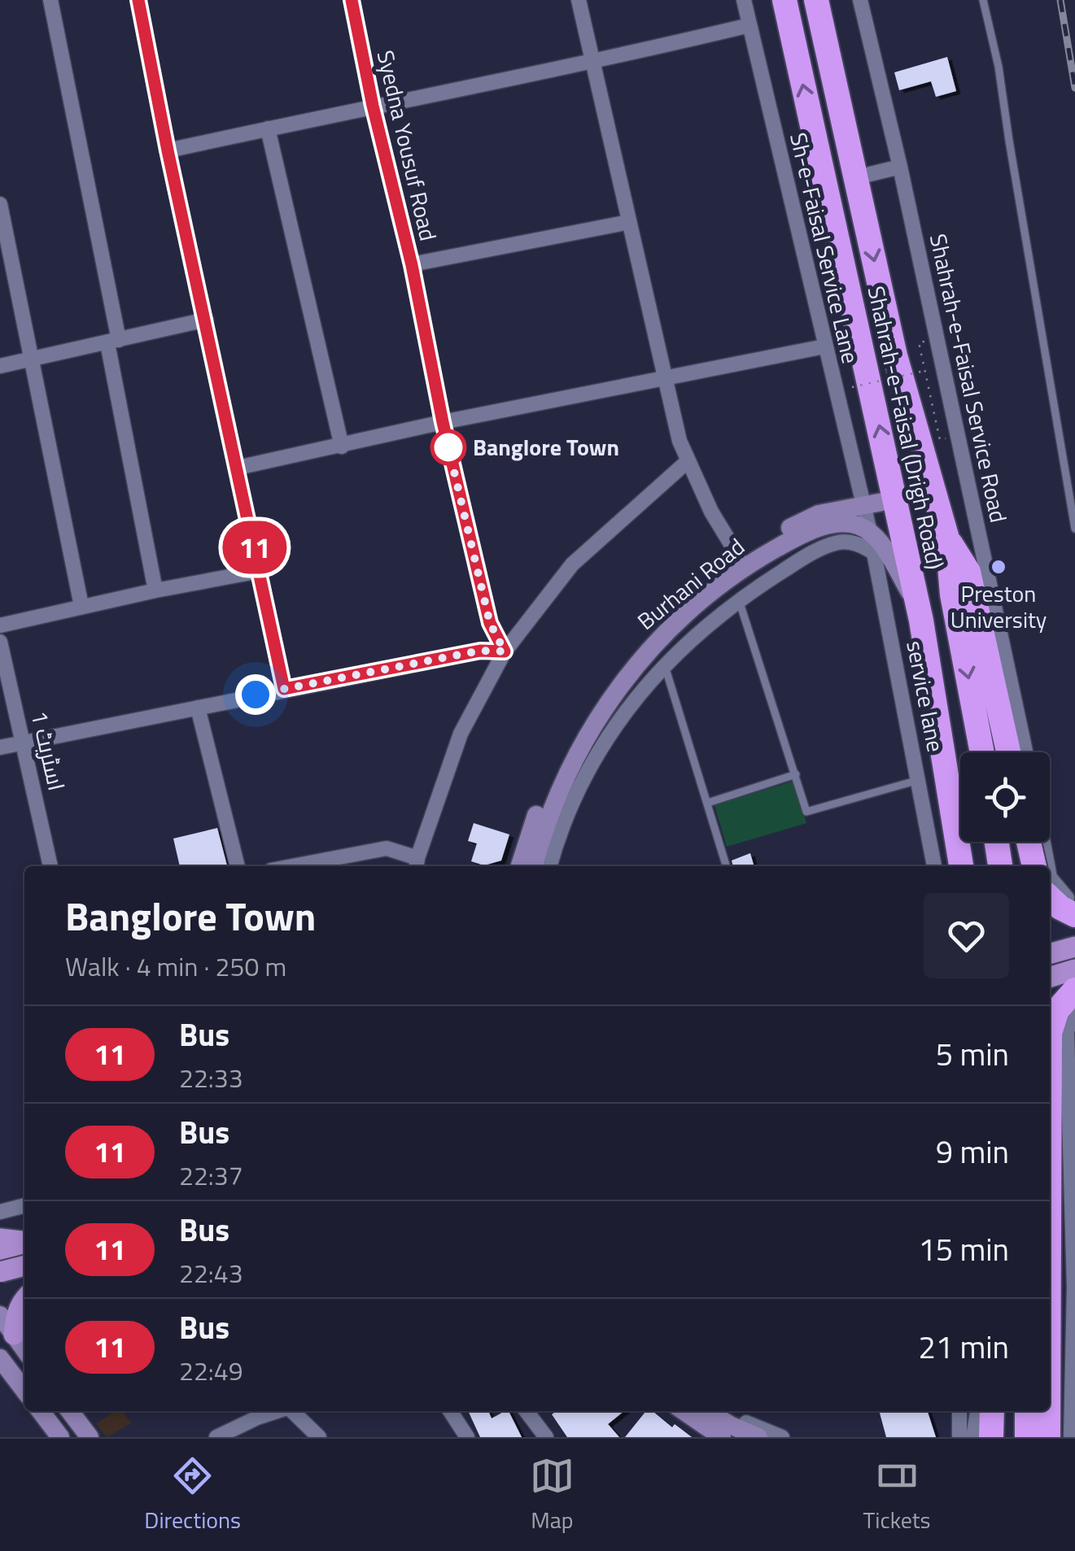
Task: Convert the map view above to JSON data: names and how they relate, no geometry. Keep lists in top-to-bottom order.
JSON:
{
  "streets": {
    "highway": ["Shahrah-e-Faisal (Drigh Road)"],
    "street": [
      "Syedna Yousuf Road",
      "Sh-e-Faisal Service Lane",
      "Shahrah-e-Faisal Service Road",
      "Burhani Road",
      "service lane",
      "اسٹریٹ 1"
    ]
  },
  "crossings": [
    ["Sh-e-Faisal Service Lane", "Burhani Road"],
    ["Sh-e-Faisal Service Lane", "service lane"],
    ["Shahrah-e-Faisal (Drigh Road)", "Burhani Road"],
    ["Burhani Road", "service lane"]
  ],
  "places": ["Banglore Town", "Preston University"],
  "lines": ["bus line 11"],
  "page": {
    "on_map": "11",
    "heading": ["Banglore Town", "Walk · 4 min · 250 m"],
    "list": [
      {
        "mark": "11",
        "name": "Bus",
        "note": "22:33",
        "value": "5 min"
      },
      {
        "mark": "11",
        "name": "Bus",
        "note": "22:37",
        "value": "9 min"
      },
      {
        "mark": "11",
        "name": "Bus",
        "note": "22:43",
        "value": "15 min"
      },
      {
        "mark": "11",
        "name": "Bus",
        "note": "22:49",
        "value": "21 min"
      }
    ],
    "tabs": ["Directions", "Map", "Tickets"]
  }
}
